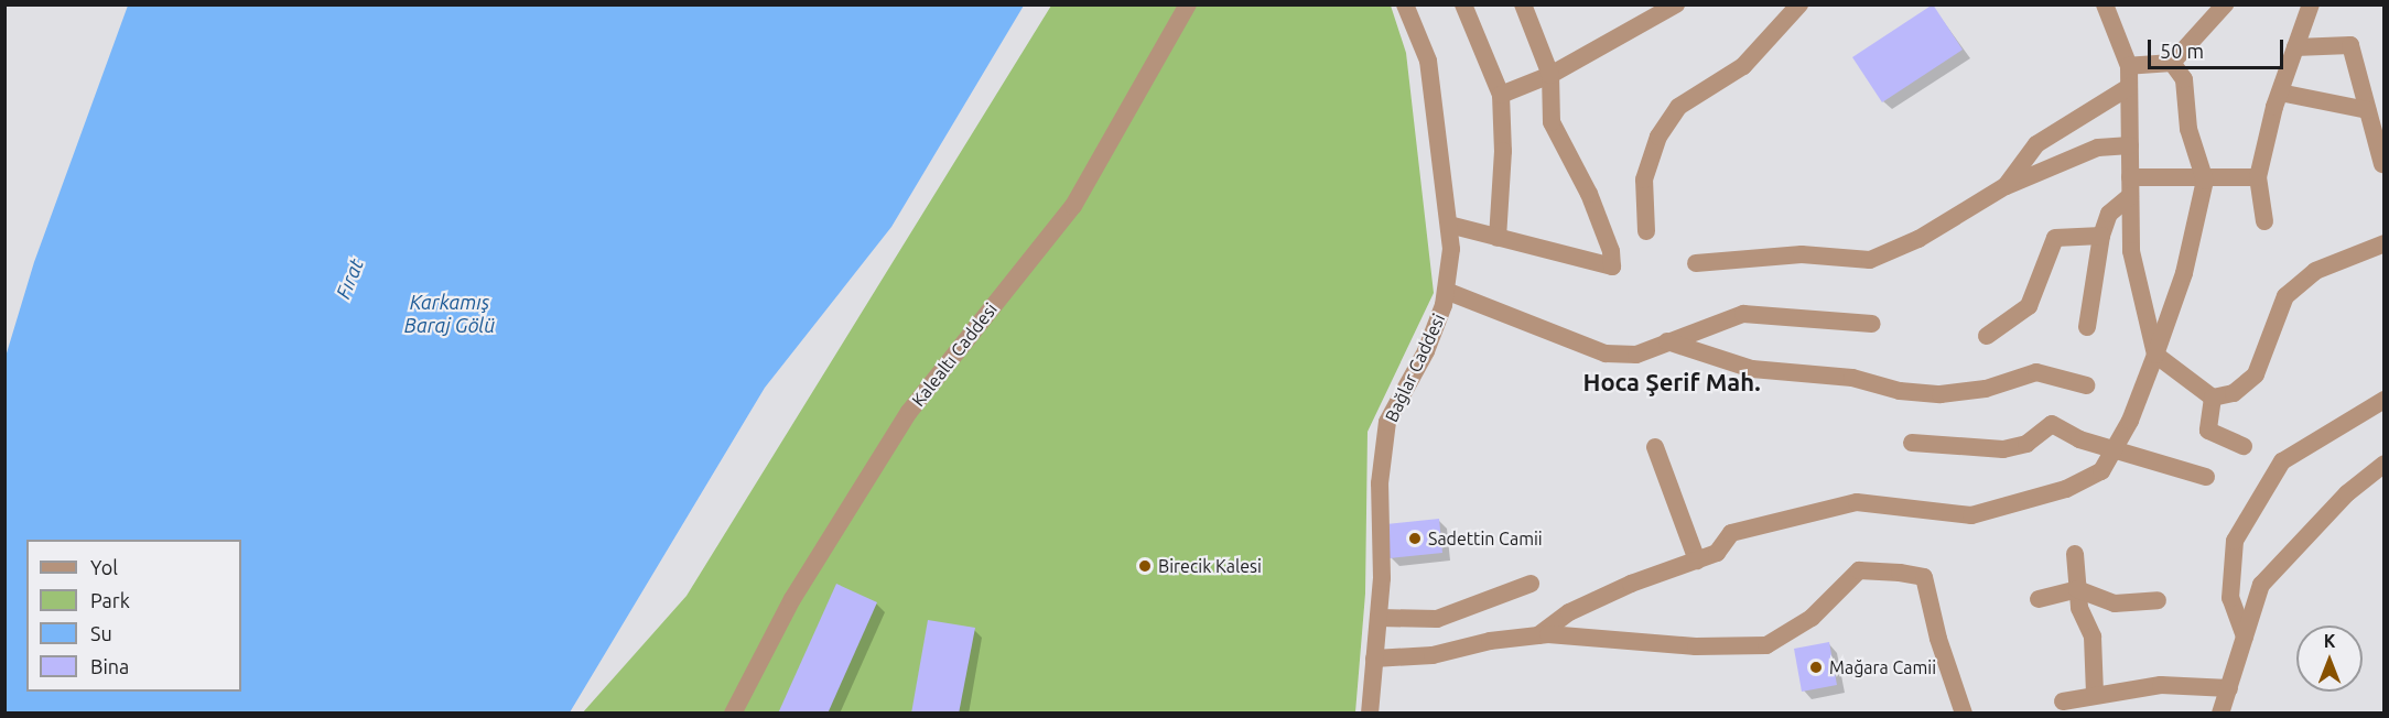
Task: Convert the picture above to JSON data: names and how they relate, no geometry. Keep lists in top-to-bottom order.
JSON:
{
  "streets": {
    "street": ["Kalealtı Caddesi", "Bağlar Caddesi"]
  },
  "districts": ["Hoca Şerif Mah."],
  "water": ["Fırat", "Karkamış Baraj Gölü"],
  "places": ["Sadettin Camii", "Birecik Kalesi", "Mağara Camii"],
  "legend": [
    "Yol",
    "Park",
    "Su",
    "Bina"
  ],
  "scale_bar": "50 m",
  "north": "top"
}
